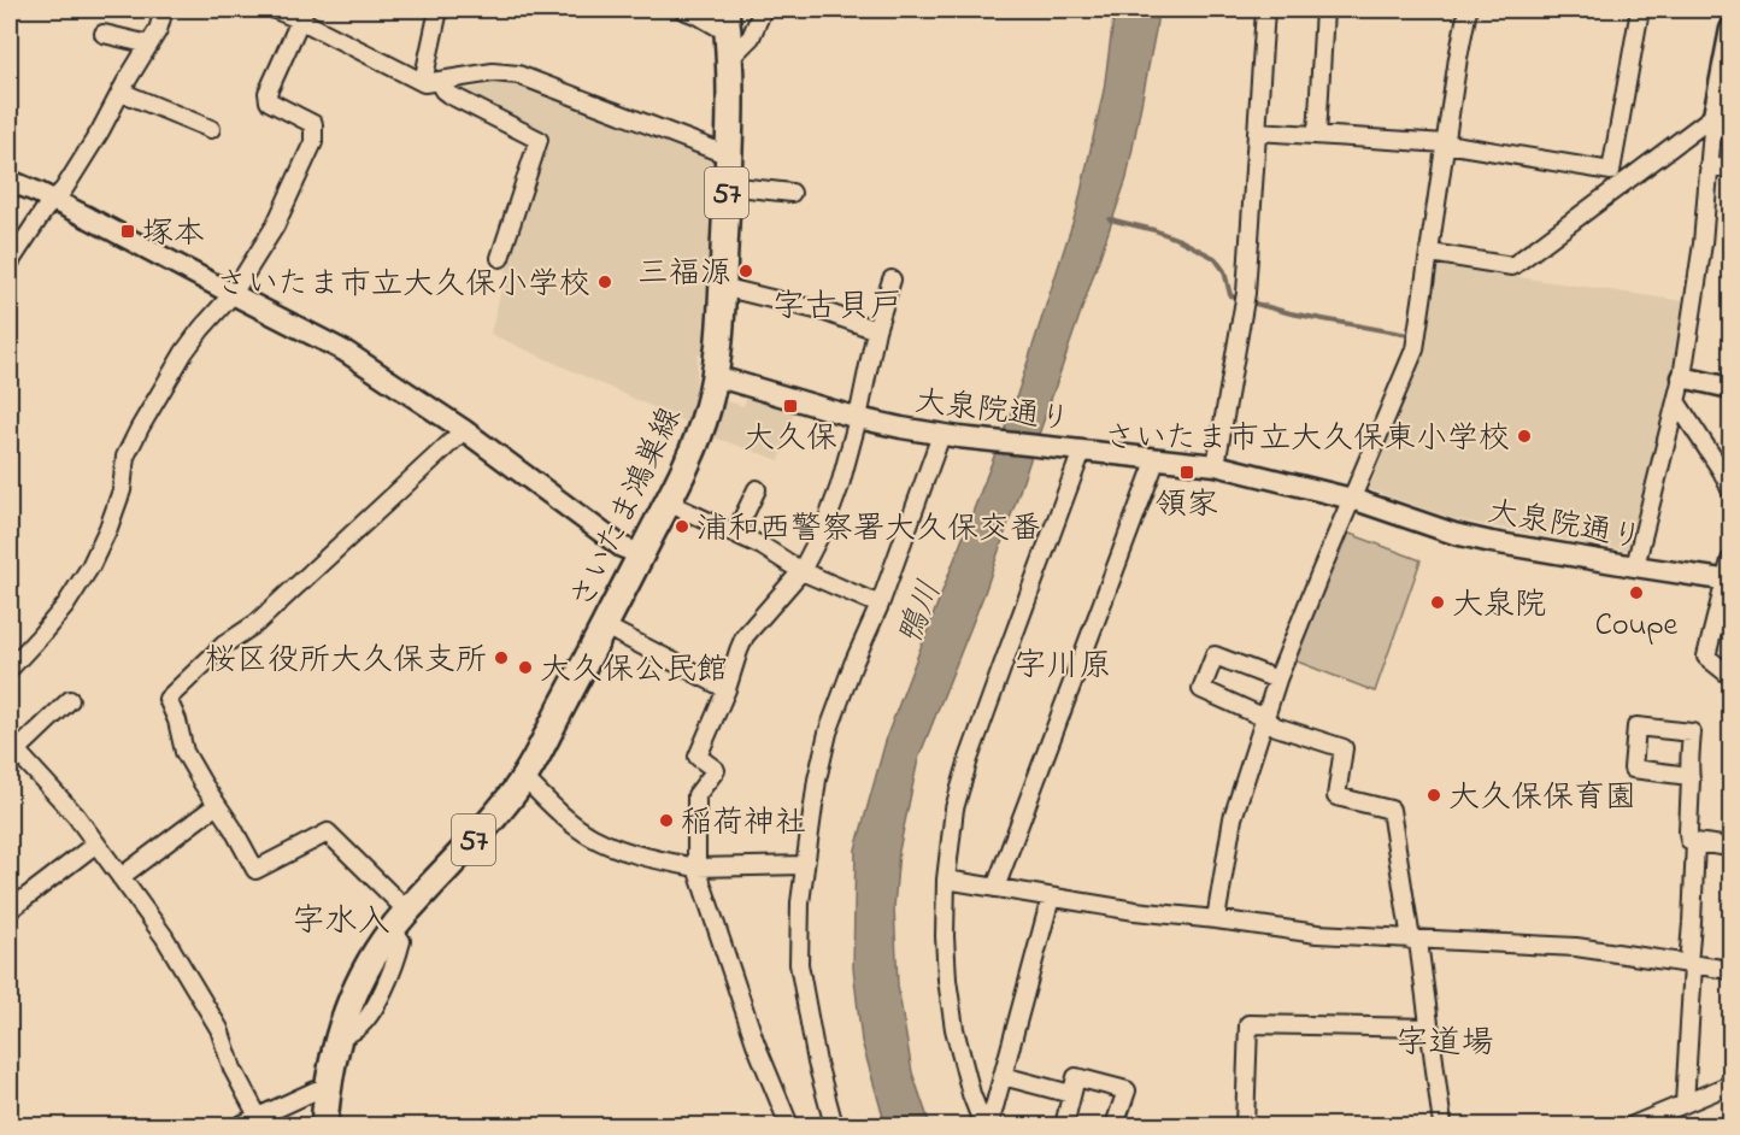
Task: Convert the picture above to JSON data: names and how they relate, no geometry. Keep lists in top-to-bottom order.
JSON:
{
  "streets": {
    "main road": ["57", "さいたま鴻巣線"],
    "street": ["大泉院通り"]
  },
  "crossings": [
    ["大泉院通り", "さいたま鴻巣線"]
  ],
  "districts": [
    "字古貝戸",
    "字川原",
    "字水入",
    "字道場"
  ],
  "water": ["鴨川"],
  "places": {
    "transit": ["塚本", "大久保", "領家"],
    "other": [
      "三福源",
      "さいたま市立大久保小学校",
      "さいたま市立大久保東小学校",
      "浦和西警察署大久保交番",
      "Coupe",
      "大泉院",
      "桜区役所大久保支所",
      "大久保公民館",
      "大久保保育園",
      "稲荷神社"
    ]
  }
}
